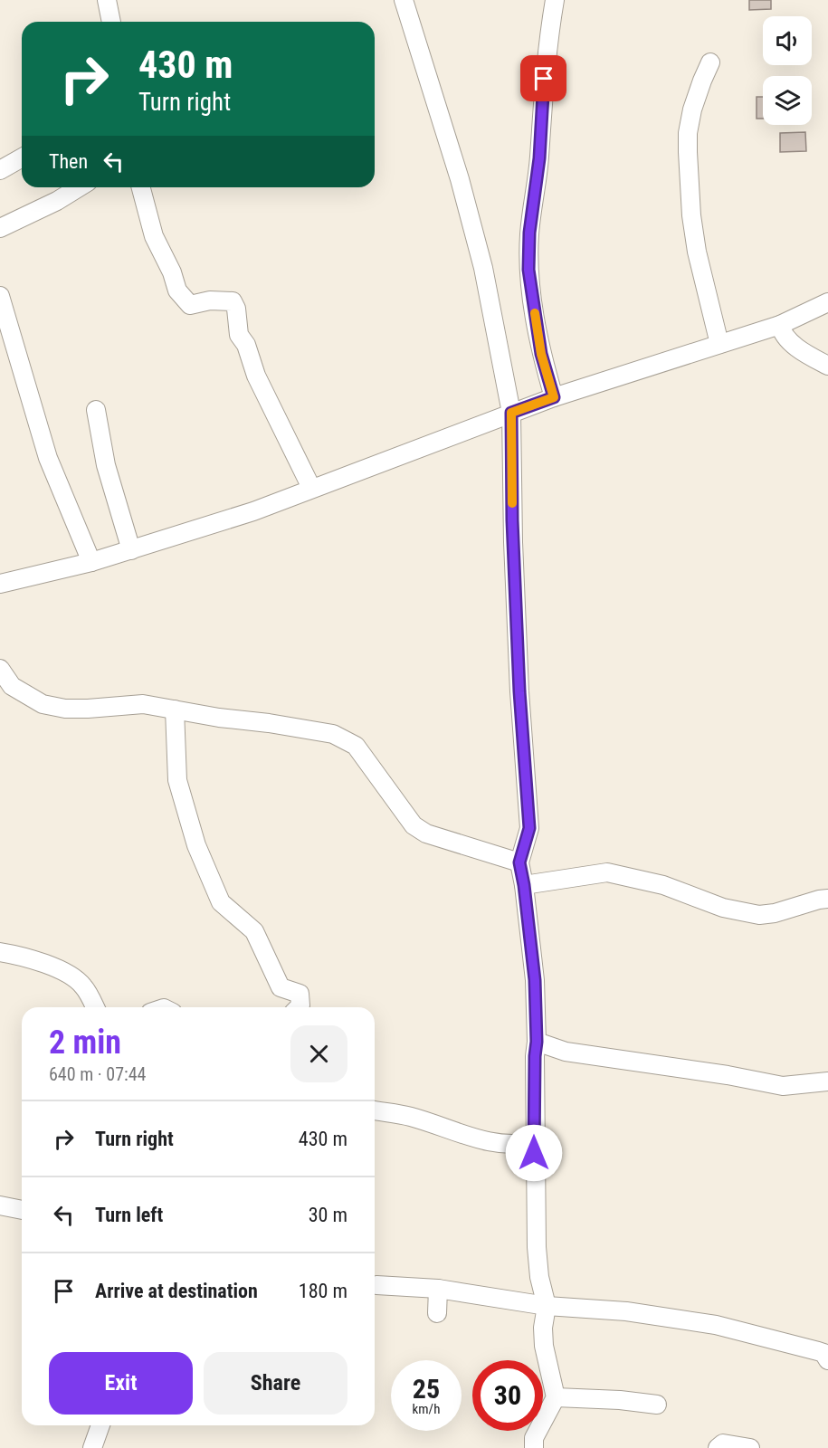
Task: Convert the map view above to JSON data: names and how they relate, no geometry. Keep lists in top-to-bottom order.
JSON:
{
  "page": {
    "turn": ["430 m", "Turn right"],
    "then": "Then",
    "heading": ["2 min", "640 m · 07:44"],
    "list": [
      {
        "name": "Turn right",
        "value": "430 m"
      },
      {
        "name": "Turn left",
        "value": "30 m"
      },
      {
        "name": "Arrive at destination",
        "value": "180 m"
      }
    ],
    "buttons": ["Exit", "Share"],
    "speed": "25 km/h",
    "limit": "30"
  }
}
